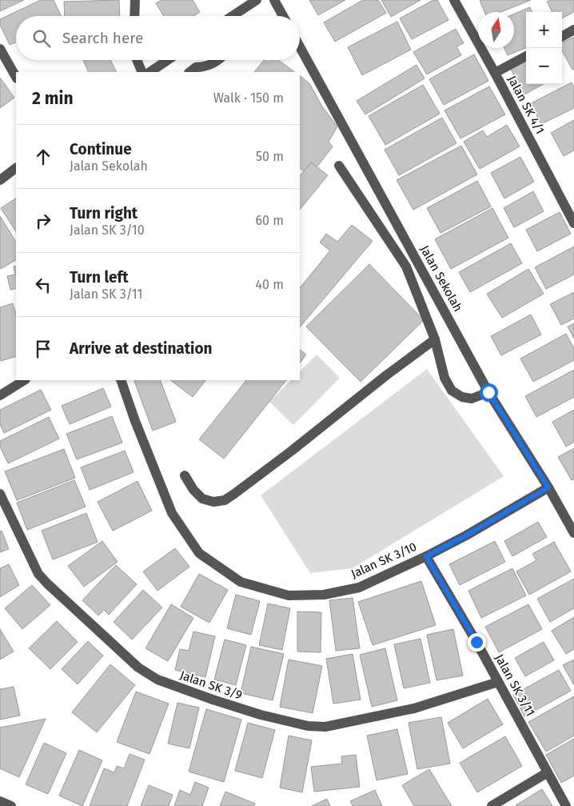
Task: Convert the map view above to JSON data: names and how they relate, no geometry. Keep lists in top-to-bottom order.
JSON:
{
  "streets": {
    "street": [
      "Jalan SK 4/1",
      "Jalan Sekolah",
      "Jalan SK 3/10",
      "Jalan SK 3/9",
      "Jalan SK 3/11"
    ]
  },
  "crossings": [
    ["Jalan Sekolah", "Jalan SK 3/10"],
    ["Jalan SK 3/10", "Jalan SK 3/11"],
    ["Jalan SK 3/9", "Jalan SK 3/11"]
  ],
  "north": "top",
  "page": {
    "map_buttons": ["+", "−"],
    "search": "Search here",
    "heading": ["2 min", "Walk · 150 m"],
    "list": [
      ["Continue", "Jalan Sekolah", "50 m"],
      ["Turn right", "Jalan SK 3/10", "60 m"],
      ["Turn left", "Jalan SK 3/11", "40 m"],
      "Arrive at destination"
    ]
  }
}
